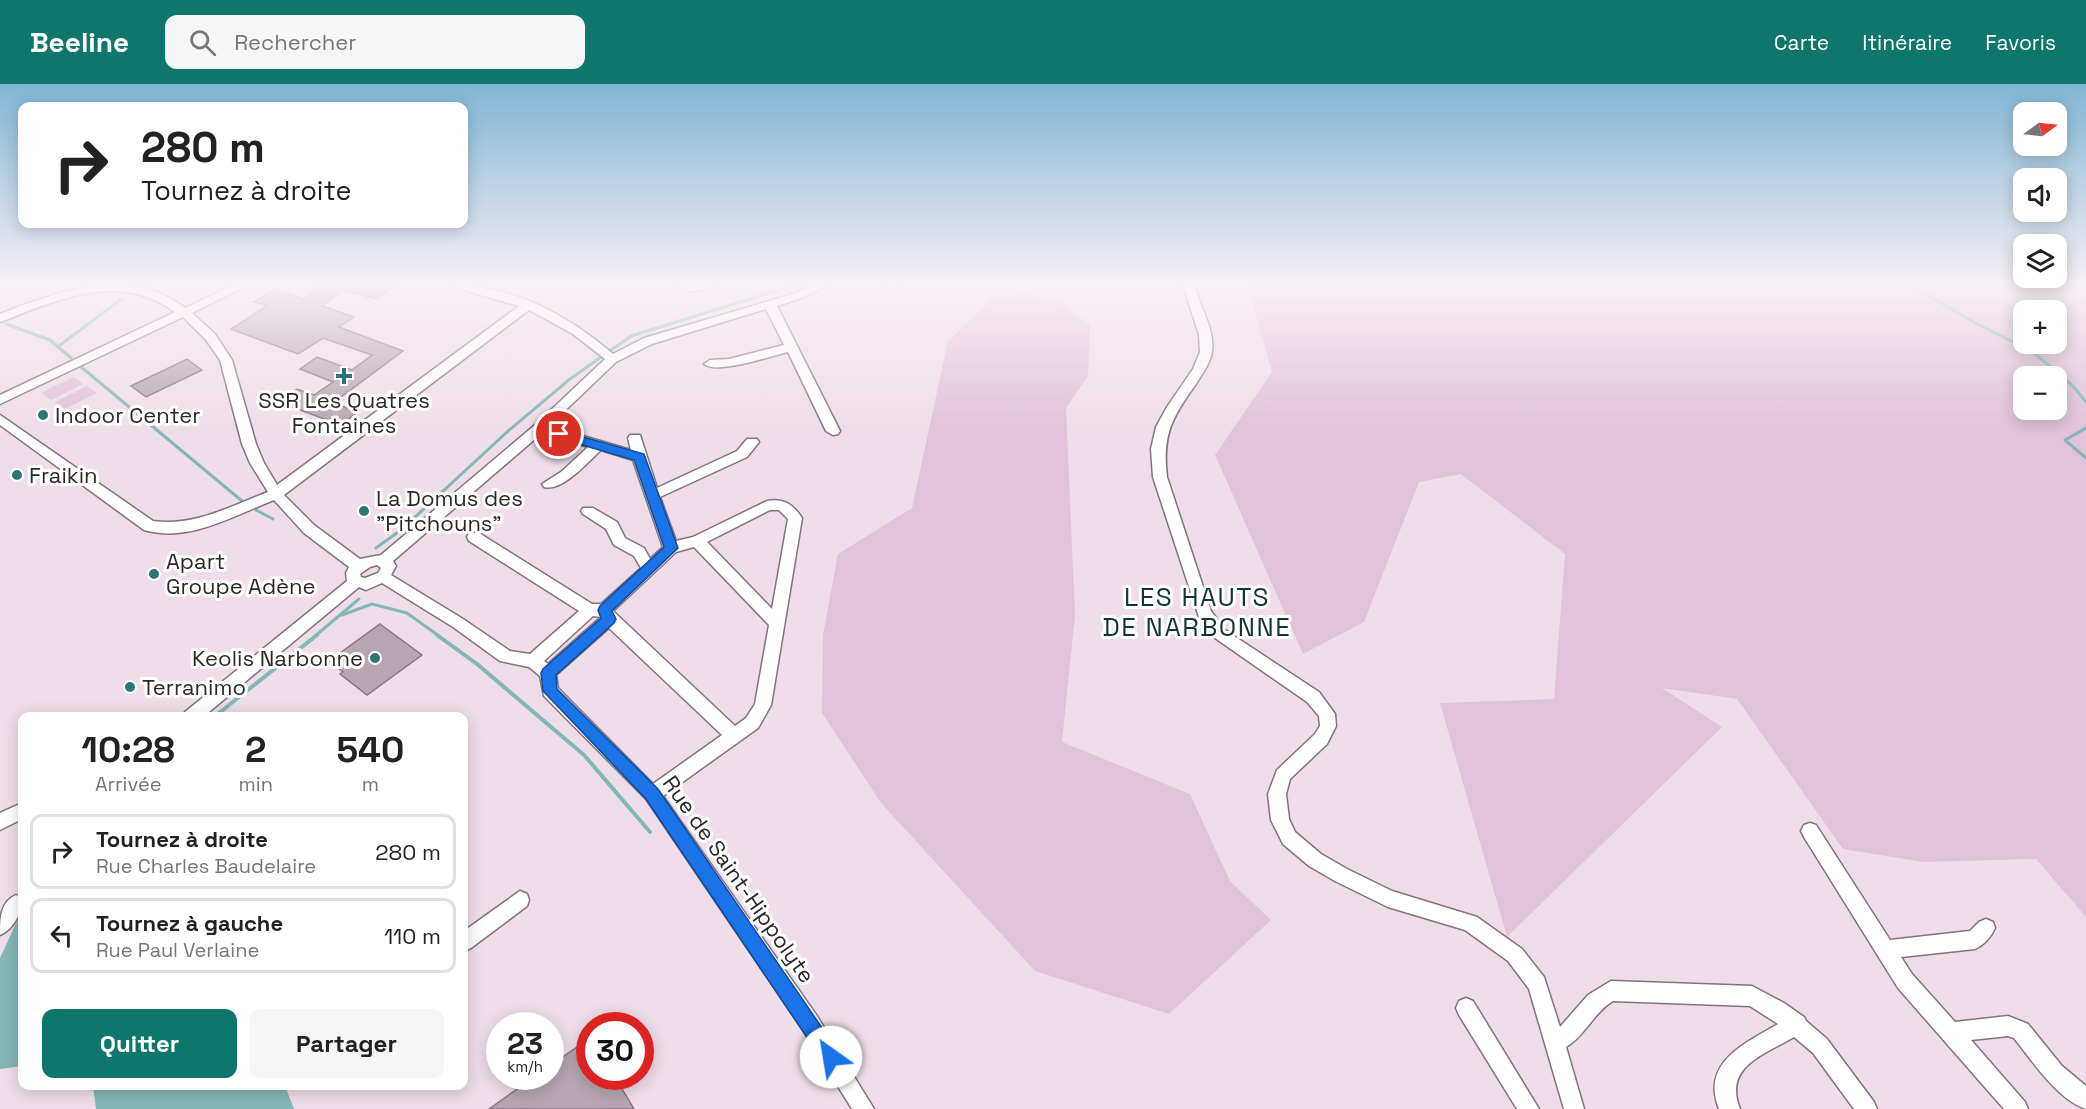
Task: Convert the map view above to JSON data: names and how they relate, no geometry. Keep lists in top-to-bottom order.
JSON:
{
  "streets": {
    "street": ["Rue de Saint-Hippolyte"]
  },
  "districts": ["LES HAUTS DE NARBONNE"],
  "places": {
    "health": ["SSR Les Quatres Fontaines"],
    "other": [
      "Indoor Center",
      "Fraikin",
      "La Domus des \"Pitchouns\"",
      "Apart Groupe Adène",
      "Keolis Narbonne",
      "Terranimo"
    ]
  },
  "north": "right",
  "page": {
    "header": "Beeline",
    "search": "Rechercher",
    "nav": ["Carte", "Itinéraire", "Favoris"],
    "map_buttons": ["+", "−"],
    "turn": ["280 m", "Tournez à droite"],
    "eta": [
      "10:28",
      "Arrivée",
      "2",
      "min",
      "540",
      "m"
    ],
    "list": [
      {
        "name": "Tournez à droite",
        "note": "Rue Charles Baudelaire",
        "value": "280 m"
      },
      {
        "name": "Tournez à gauche",
        "note": "Rue Paul Verlaine",
        "value": "110 m"
      }
    ],
    "buttons": ["Quitter", "Partager"],
    "speed": "23 km/h",
    "limit": "30"
  }
}
